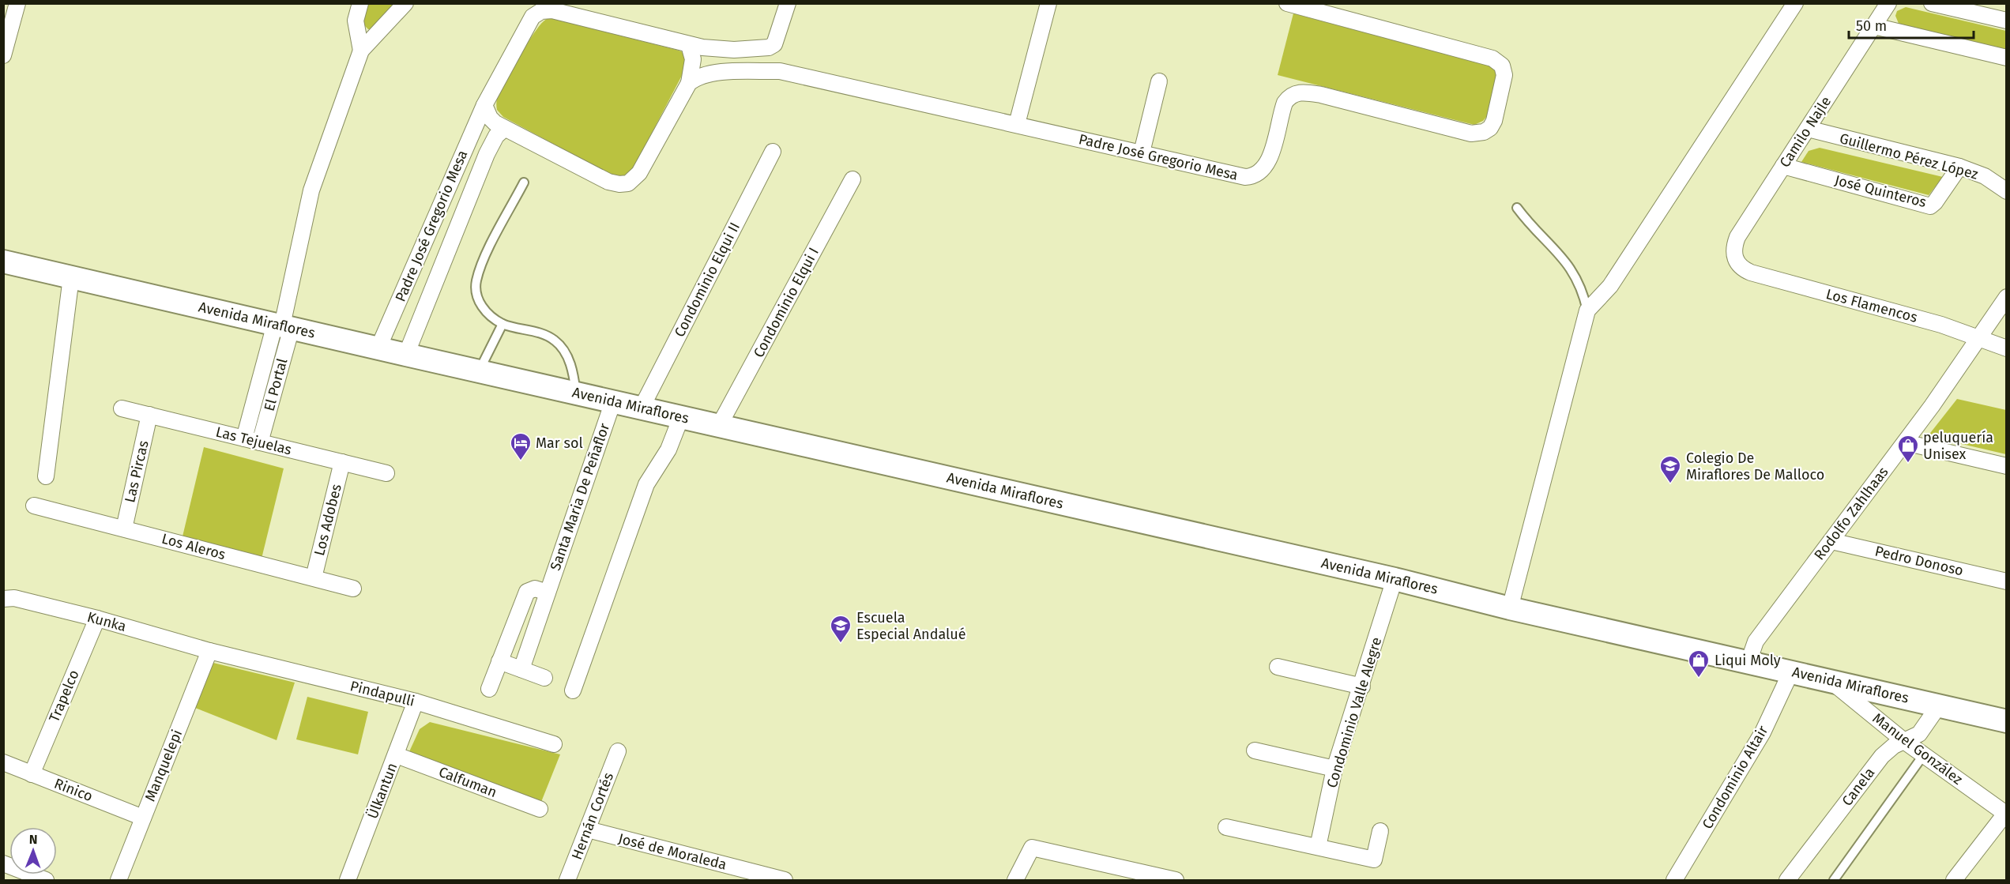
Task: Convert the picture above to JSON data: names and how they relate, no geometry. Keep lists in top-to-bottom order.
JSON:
{
  "streets": {
    "main road": ["Avenida Miraflores"],
    "street": [
      "Camilo Najle",
      "Guillermo Pérez López",
      "Padre José Gregorio Mesa",
      "José Quinteros",
      "Condominio Elqui II",
      "Condominio Elqui I",
      "Los Flamencos",
      "El Portal",
      "Las Tejuelas",
      "Las Pircas",
      "Santa Maria De Peñaflor",
      "Rodolfo Zahlhaas",
      "Los Adobes",
      "Los Aleros",
      "Pedro Donoso",
      "Kunka",
      "Pindapulli",
      "Trapelco",
      "Condominio Valle Alegre",
      "Manuel González",
      "Manquelepi",
      "Condominio Altair",
      "Calfuman",
      "Canela",
      "Rinico",
      "Ülkantun",
      "Hernán Cortés",
      "José de Moraleda"
    ]
  },
  "crossings": [
    ["Camilo Najle", "Guillermo Pérez López"],
    ["Camilo Najle", "José Quinteros"],
    ["Camilo Najle", "Los Flamencos"],
    ["Guillermo Pérez López", "José Quinteros"],
    ["Padre José Gregorio Mesa", "Avenida Miraflores"],
    ["Condominio Elqui II", "Avenida Miraflores"],
    ["Condominio Elqui I", "Avenida Miraflores"],
    ["Los Flamencos", "Rodolfo Zahlhaas"],
    ["Avenida Miraflores", "El Portal"],
    ["Avenida Miraflores", "Santa Maria De Peñaflor"],
    ["Avenida Miraflores", "Rodolfo Zahlhaas"],
    ["Avenida Miraflores", "Condominio Valle Alegre"],
    ["Avenida Miraflores", "Manuel González"],
    ["Avenida Miraflores", "Condominio Altair"],
    ["Avenida Miraflores", "Canela"],
    ["El Portal", "Las Tejuelas"],
    ["Las Tejuelas", "Las Pircas"],
    ["Las Tejuelas", "Los Adobes"],
    ["Las Pircas", "Los Aleros"],
    ["Rodolfo Zahlhaas", "Pedro Donoso"],
    ["Los Adobes", "Los Aleros"],
    ["Kunka", "Pindapulli"],
    ["Kunka", "Trapelco"],
    ["Kunka", "Manquelepi"],
    ["Pindapulli", "Manquelepi"],
    ["Pindapulli", "Ülkantun"],
    ["Trapelco", "Rinico"],
    ["Manuel González", "Canela"],
    ["Manquelepi", "Rinico"],
    ["Calfuman", "Ülkantun"],
    ["Hernán Cortés", "José de Moraleda"]
  ],
  "places": {
    "hotel": ["Mar sol"],
    "shop": ["peluquería Unisex", "Liqui Moly"],
    "school or university": ["Colegio De Miraflores De Malloco", "Escuela Especial Andalué"]
  },
  "scale_bar": "50 m",
  "north": "top"
}
